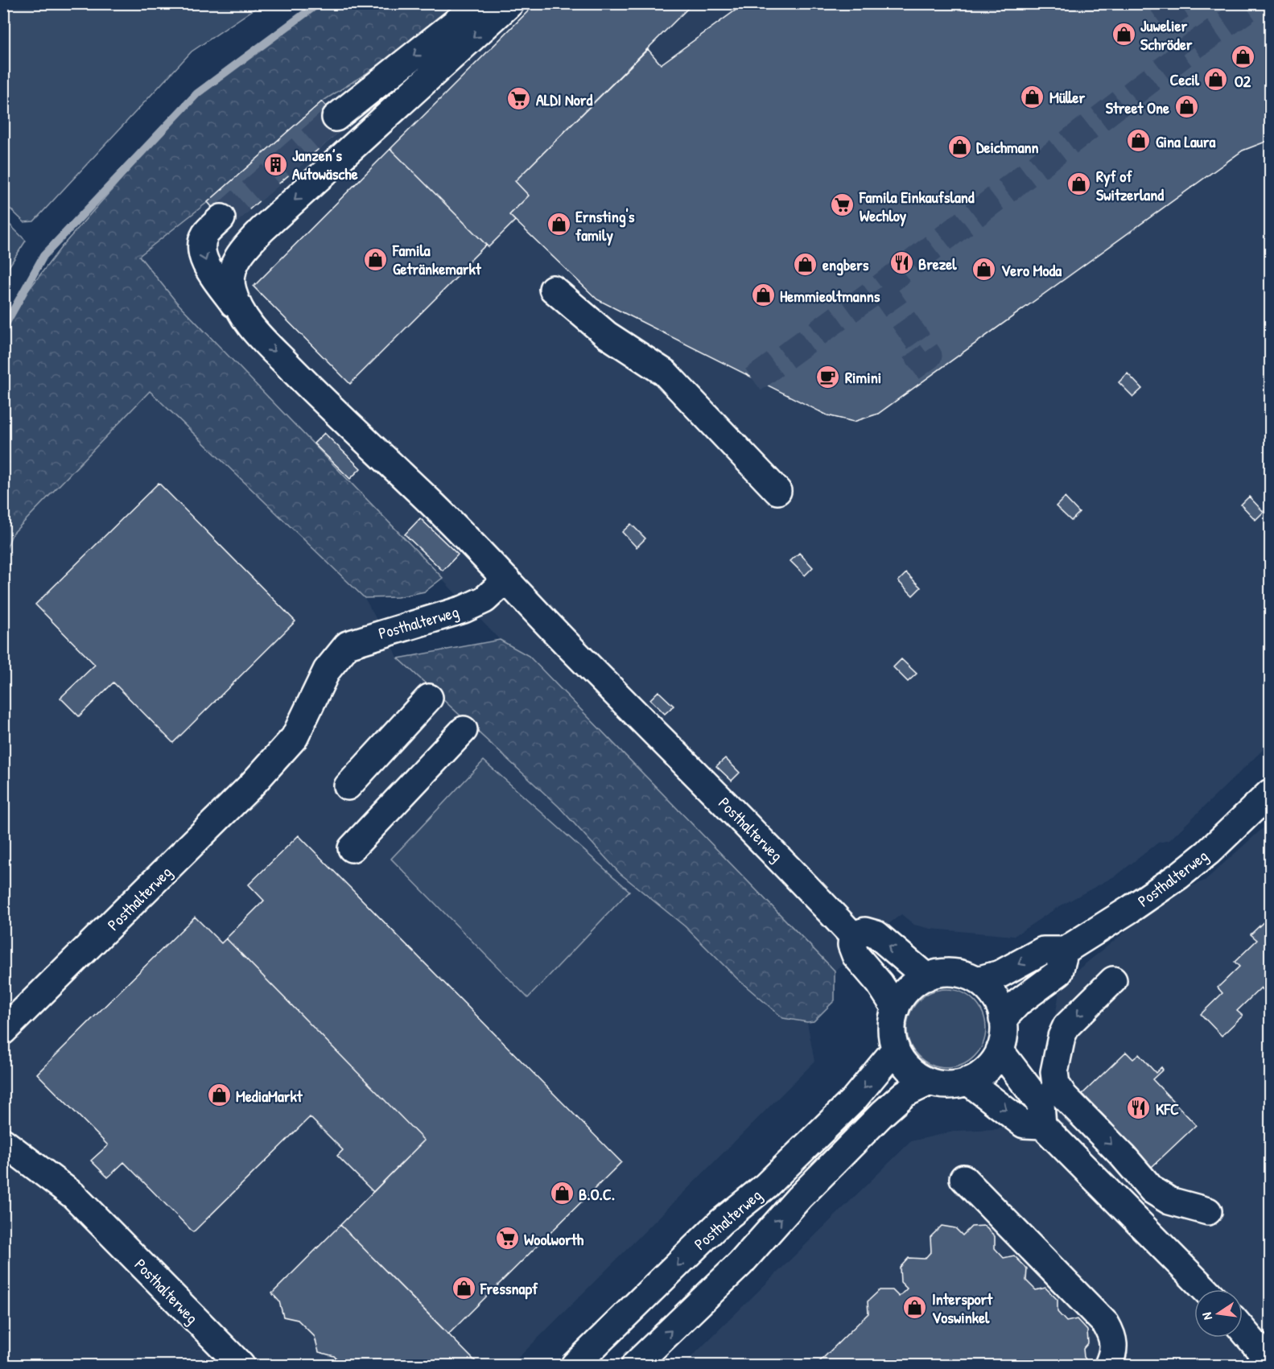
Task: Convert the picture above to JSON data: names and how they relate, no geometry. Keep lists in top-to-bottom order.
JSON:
{
  "streets": {
    "lane": ["Posthalterweg"]
  },
  "places": {
    "shop": [
      "Juwelier Schröder",
      "O2",
      "Cecil",
      "Müller",
      "Street One",
      "Gina Laura",
      "Deichmann",
      "Ryf of Switzerland",
      "Ernsting's family",
      "Famila Getränkemarkt",
      "engbers",
      "Vero Moda",
      "Hemmieoltmanns",
      "MediaMarkt",
      "B.O.C.",
      "Fressnapf",
      "Intersport Voswinkel"
    ],
    "supermarket": ["ALDI Nord", "Famila Einkaufsland Wechloy", "Woolworth"],
    "building": ["Janzen’s Autowäsche"],
    "restaurant": ["Brezel", "KFC"],
    "cafe": ["Rimini"]
  },
  "north": "left"
}
